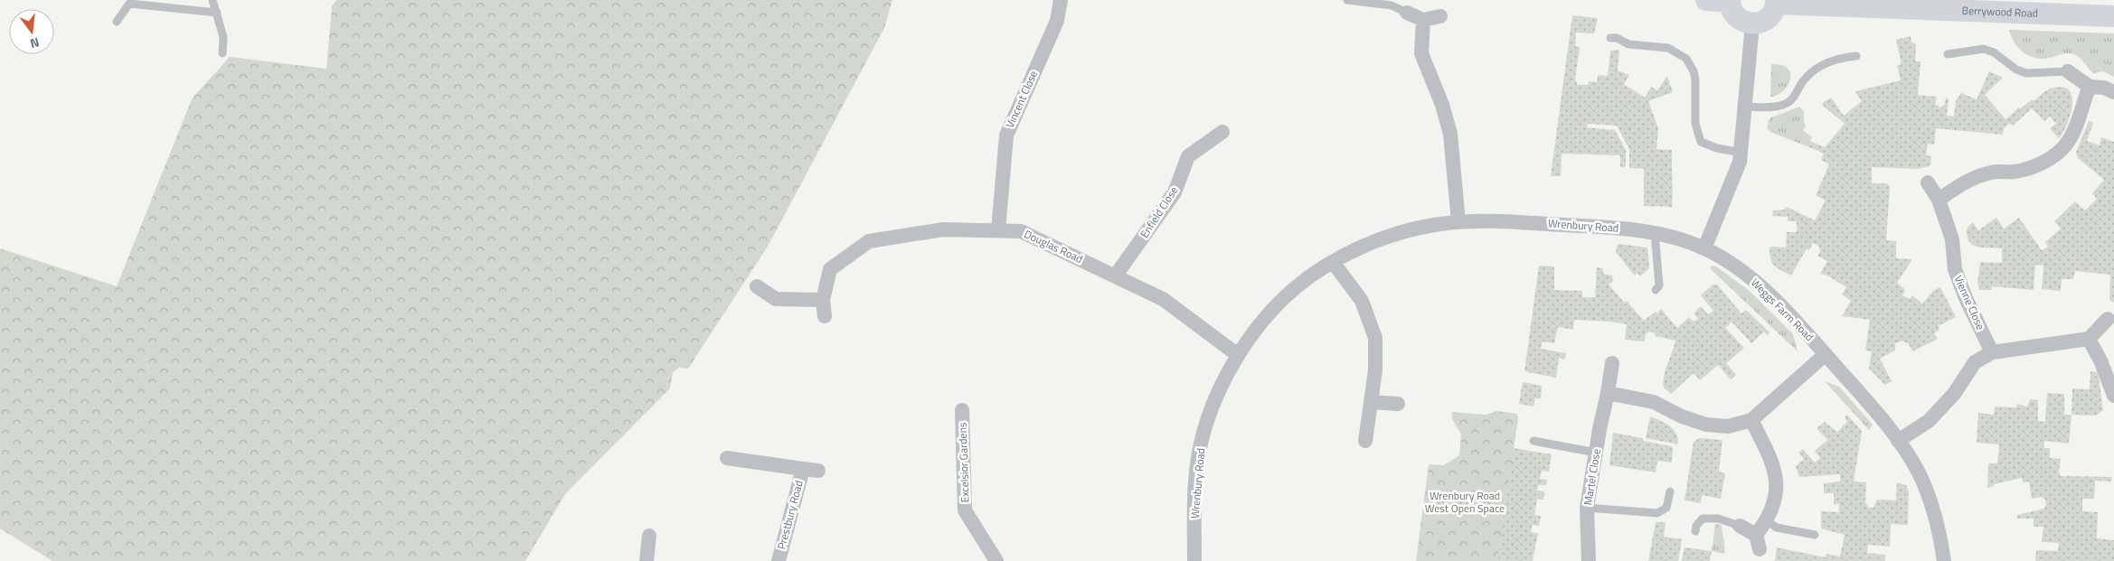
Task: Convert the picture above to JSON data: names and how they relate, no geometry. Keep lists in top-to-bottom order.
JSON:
{
  "streets": {
    "street": [
      "Berrywood Road",
      "Vincent Close",
      "Enfield Close",
      "Wrenbury Road",
      "Douglas Road",
      "Vienne Close",
      "Weggs Farm Road",
      "Excelsior Gardens",
      "Martel Close",
      "Prestbury Road"
    ]
  },
  "crossings": [
    ["Vincent Close", "Douglas Road"],
    ["Enfield Close", "Douglas Road"],
    ["Wrenbury Road", "Douglas Road"],
    ["Wrenbury Road", "Weggs Farm Road"]
  ],
  "parks": ["Wrenbury Road West Open Space"],
  "north": "bottom"
}
